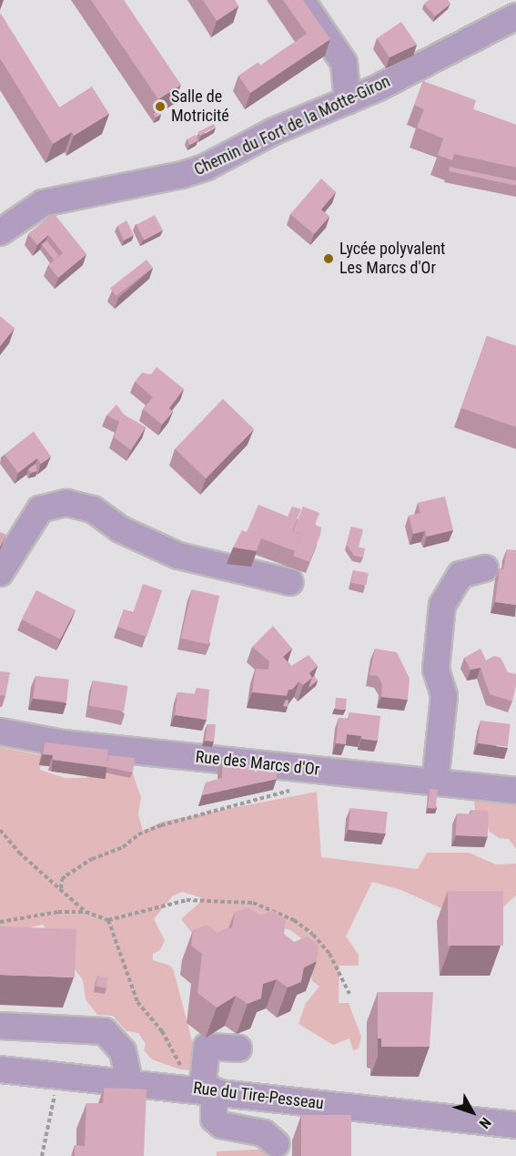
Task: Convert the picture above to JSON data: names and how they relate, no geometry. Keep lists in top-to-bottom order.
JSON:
{
  "streets": {
    "street": ["Chemin du Fort de la Motte-Giron", "Rue des Marcs d'Or", "Rue du Tire-Pesseau"]
  },
  "places": ["Salle de Motricité", "Lycée polyvalent Les Marcs d'Or"],
  "north": "bottom right"
}
